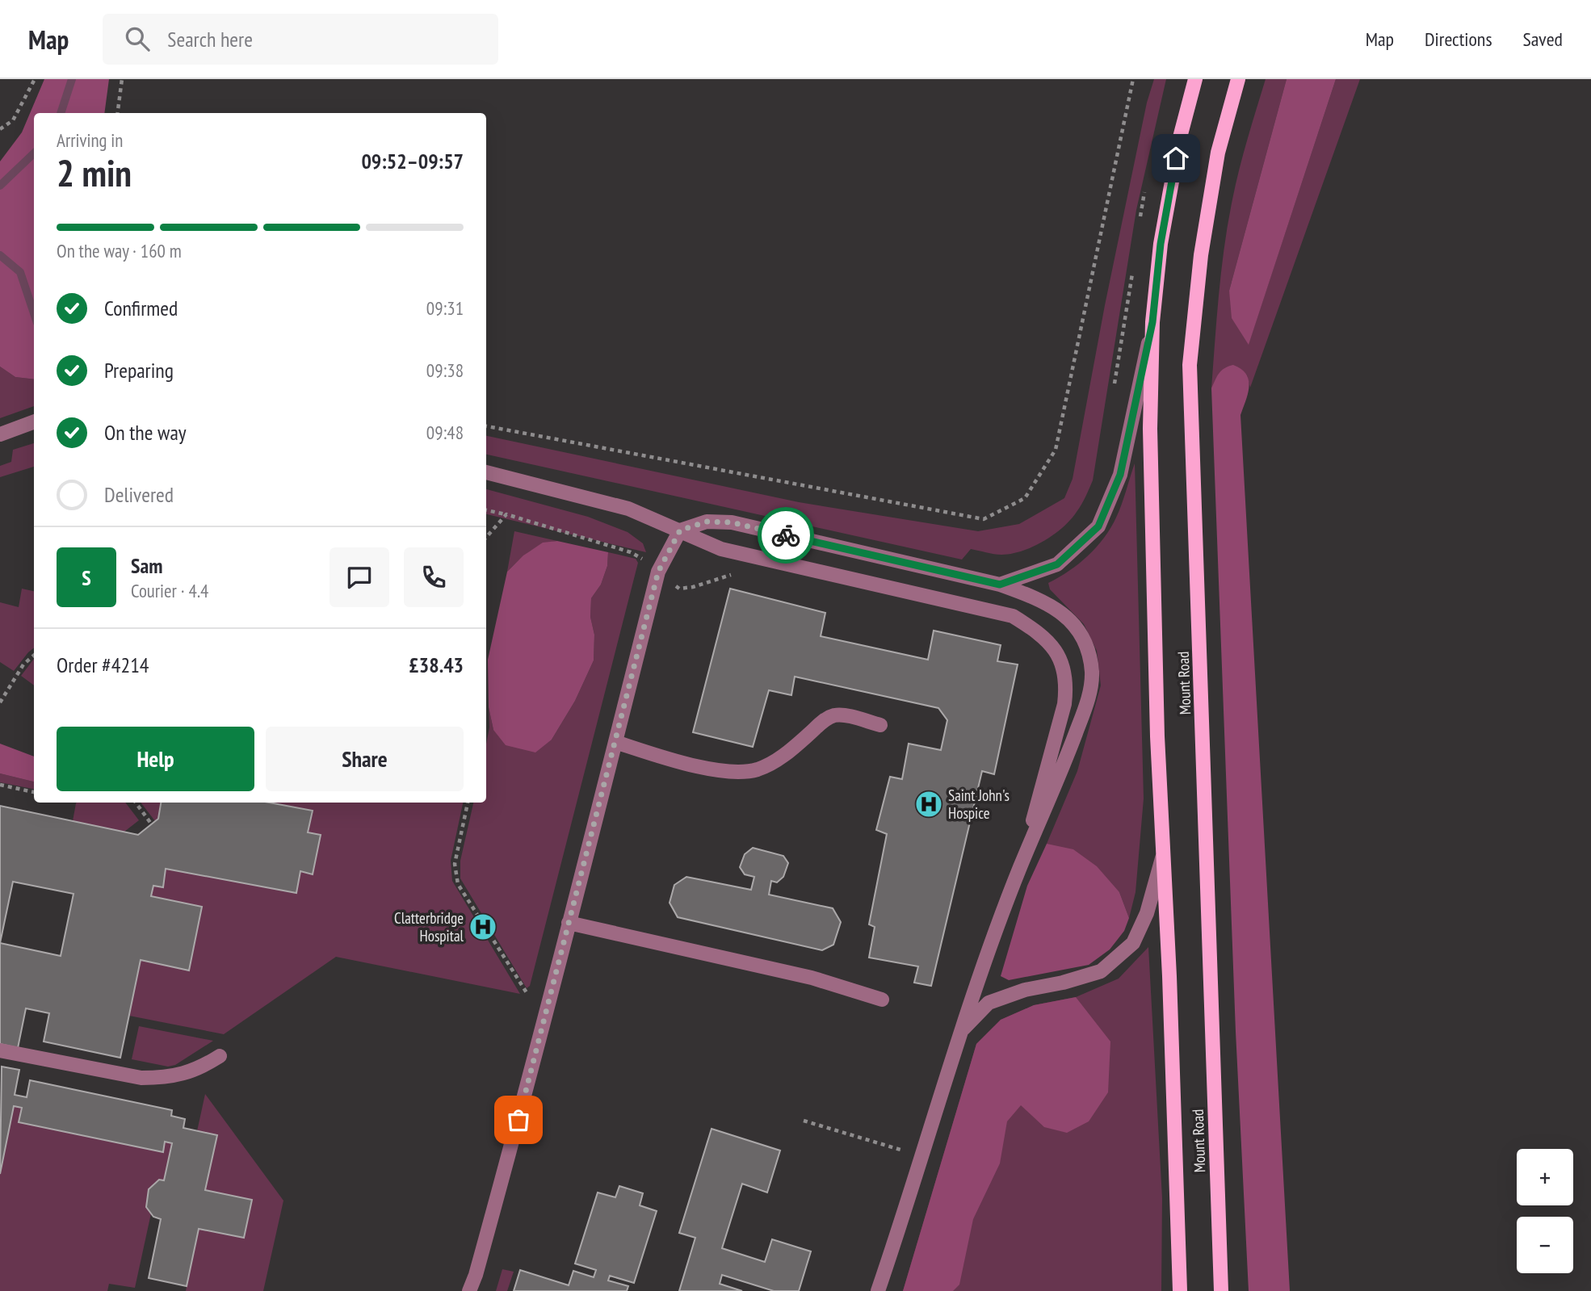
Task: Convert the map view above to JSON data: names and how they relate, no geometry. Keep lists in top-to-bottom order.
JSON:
{
  "streets": {
    "main road": ["Mount Road"]
  },
  "places": {
    "hospital": ["Saint John's Hospice", "Clatterbridge Hospital"]
  },
  "page": {
    "header": "Map",
    "search": "Search here",
    "nav": ["Map", "Directions", "Saved"],
    "heading": ["2 min", "Arriving in", "09:52–09:57"],
    "panel": [
      "Sam",
      "Courier · 4.4",
      "Order #4214",
      "£38.43"
    ],
    "bar": "On the way · 160 m",
    "list": [
      ["Confirmed", "09:31"],
      ["Preparing", "09:38"],
      ["On the way", "09:48"],
      "Delivered"
    ],
    "round": "S",
    "buttons": ["Help", "Share"],
    "map_buttons": ["+", "−"]
  }
}
